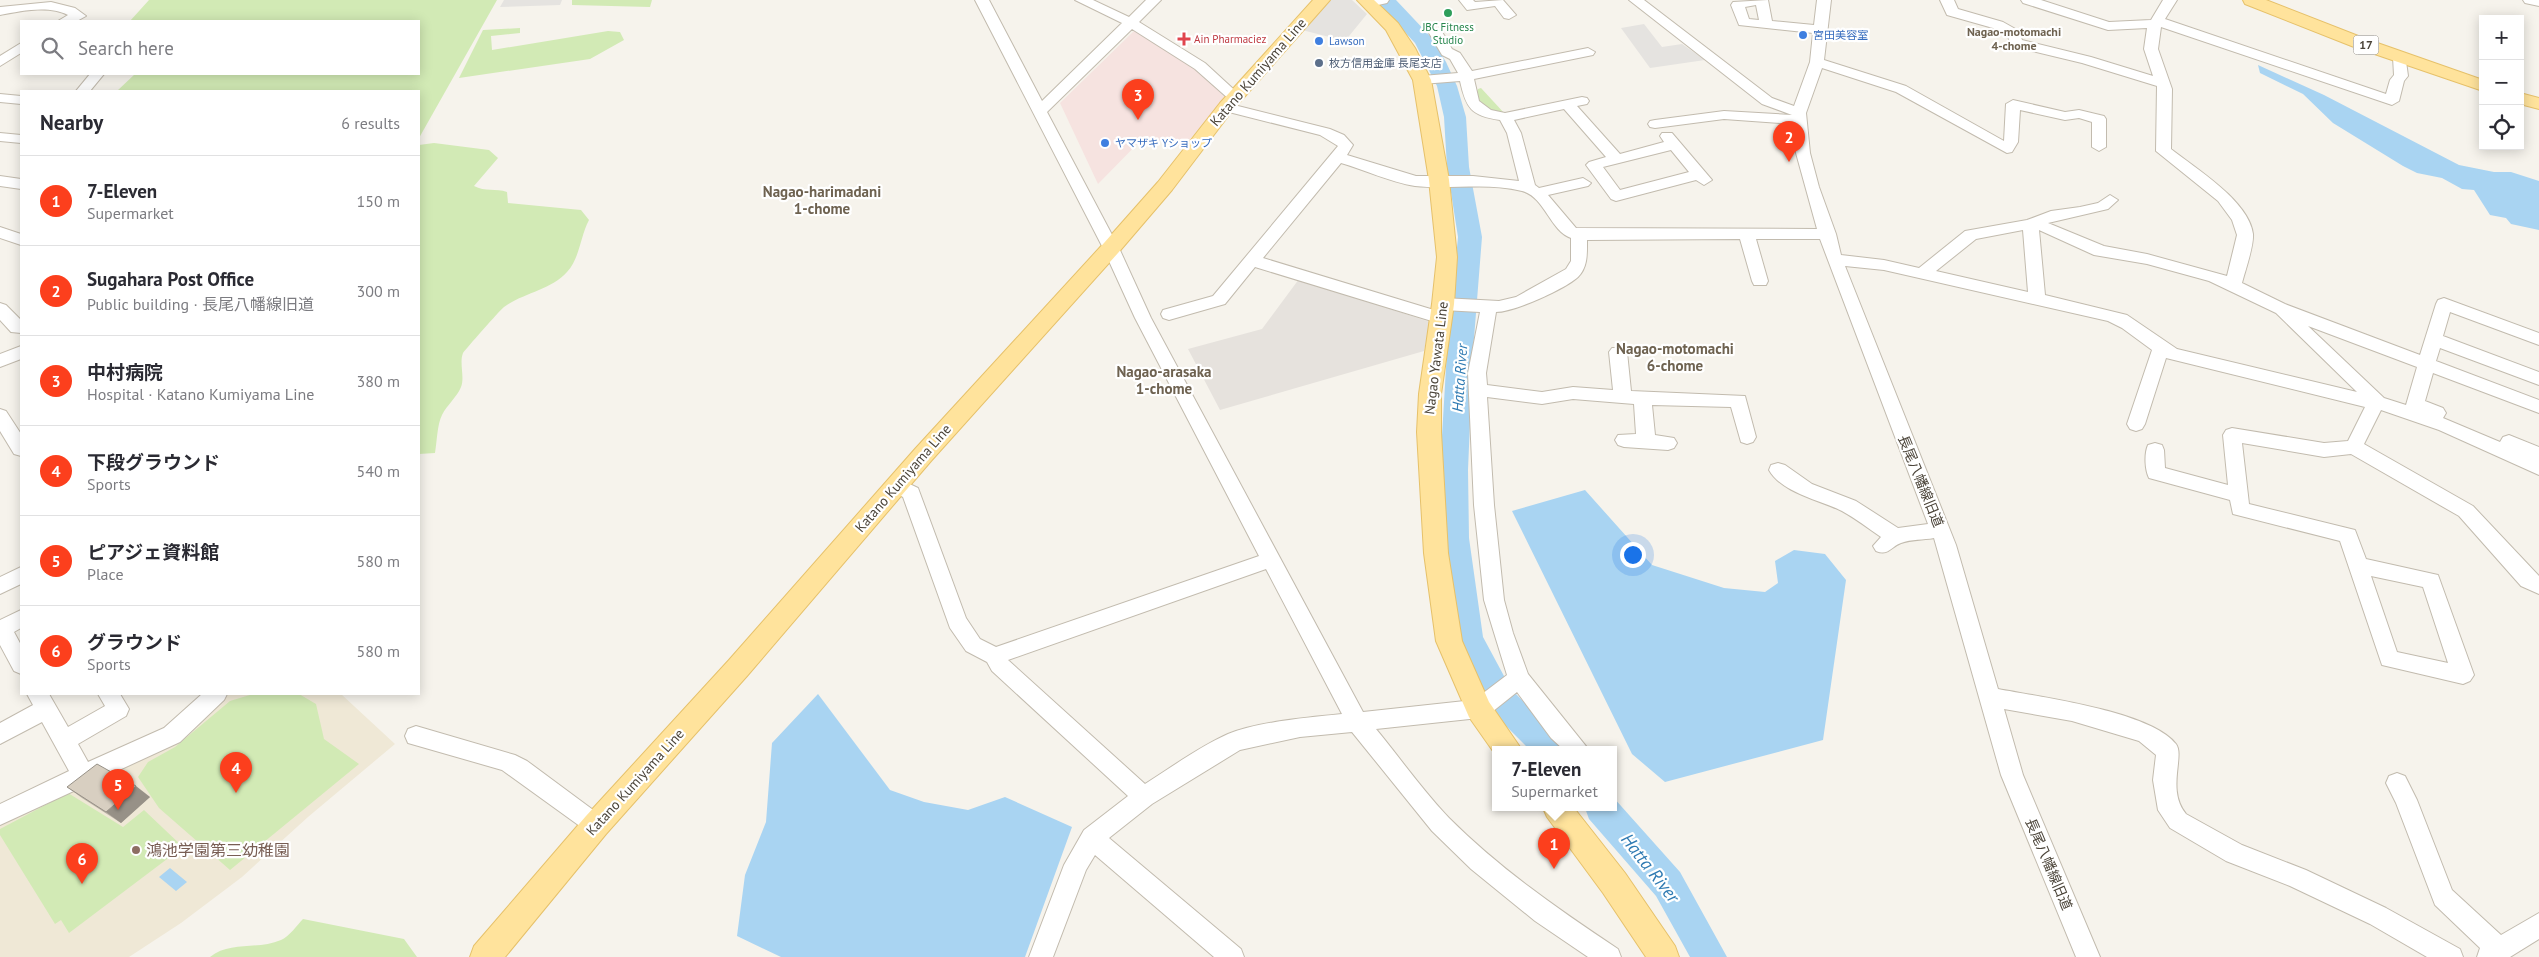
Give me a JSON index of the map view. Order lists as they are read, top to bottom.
{
  "streets": {
    "main road": ["17", "Katano Kumiyama Line", "Nagao Yawata Line"],
    "street": ["長尾八幡線旧道"]
  },
  "districts": [
    "Nagao-motomachi 4-chome",
    "Nagao-harimadani 1-chome",
    "Nagao-motomachi 6-chome",
    "Nagao-arasaka 1-chome"
  ],
  "water": ["Hatta River"],
  "places": {
    "other": [
      "JBC Fitness Studio",
      "宮田美容室",
      "Lawson",
      "枚方信用金庫 長尾支店",
      "ヤマザキ Yショップ",
      "鴻池学園第三幼稚園"
    ],
    "health": ["Ain Pharmaciez"]
  },
  "page": {
    "map_buttons": ["+", "−"],
    "search": "Search here",
    "pins": [
      "3",
      "2",
      "4",
      "5",
      "1",
      "6"
    ],
    "heading": ["Nearby", "6 results"],
    "list": [
      {
        "mark": "1",
        "name": "7-Eleven",
        "note": "Supermarket",
        "value": "150 m"
      },
      {
        "mark": "2",
        "name": "Sugahara Post Office",
        "note": "Public building · 長尾八幡線旧道",
        "value": "300 m"
      },
      {
        "mark": "3",
        "name": "中村病院",
        "note": "Hospital · Katano Kumiyama Line",
        "value": "380 m"
      },
      {
        "mark": "4",
        "name": "下段グラウンド",
        "note": "Sports",
        "value": "540 m"
      },
      {
        "mark": "5",
        "name": "ピアジェ資料館",
        "note": "Place",
        "value": "580 m"
      },
      {
        "mark": "6",
        "name": "グラウンド",
        "note": "Sports",
        "value": "580 m"
      }
    ],
    "popup": ["7-Eleven", "Supermarket"]
  }
}
